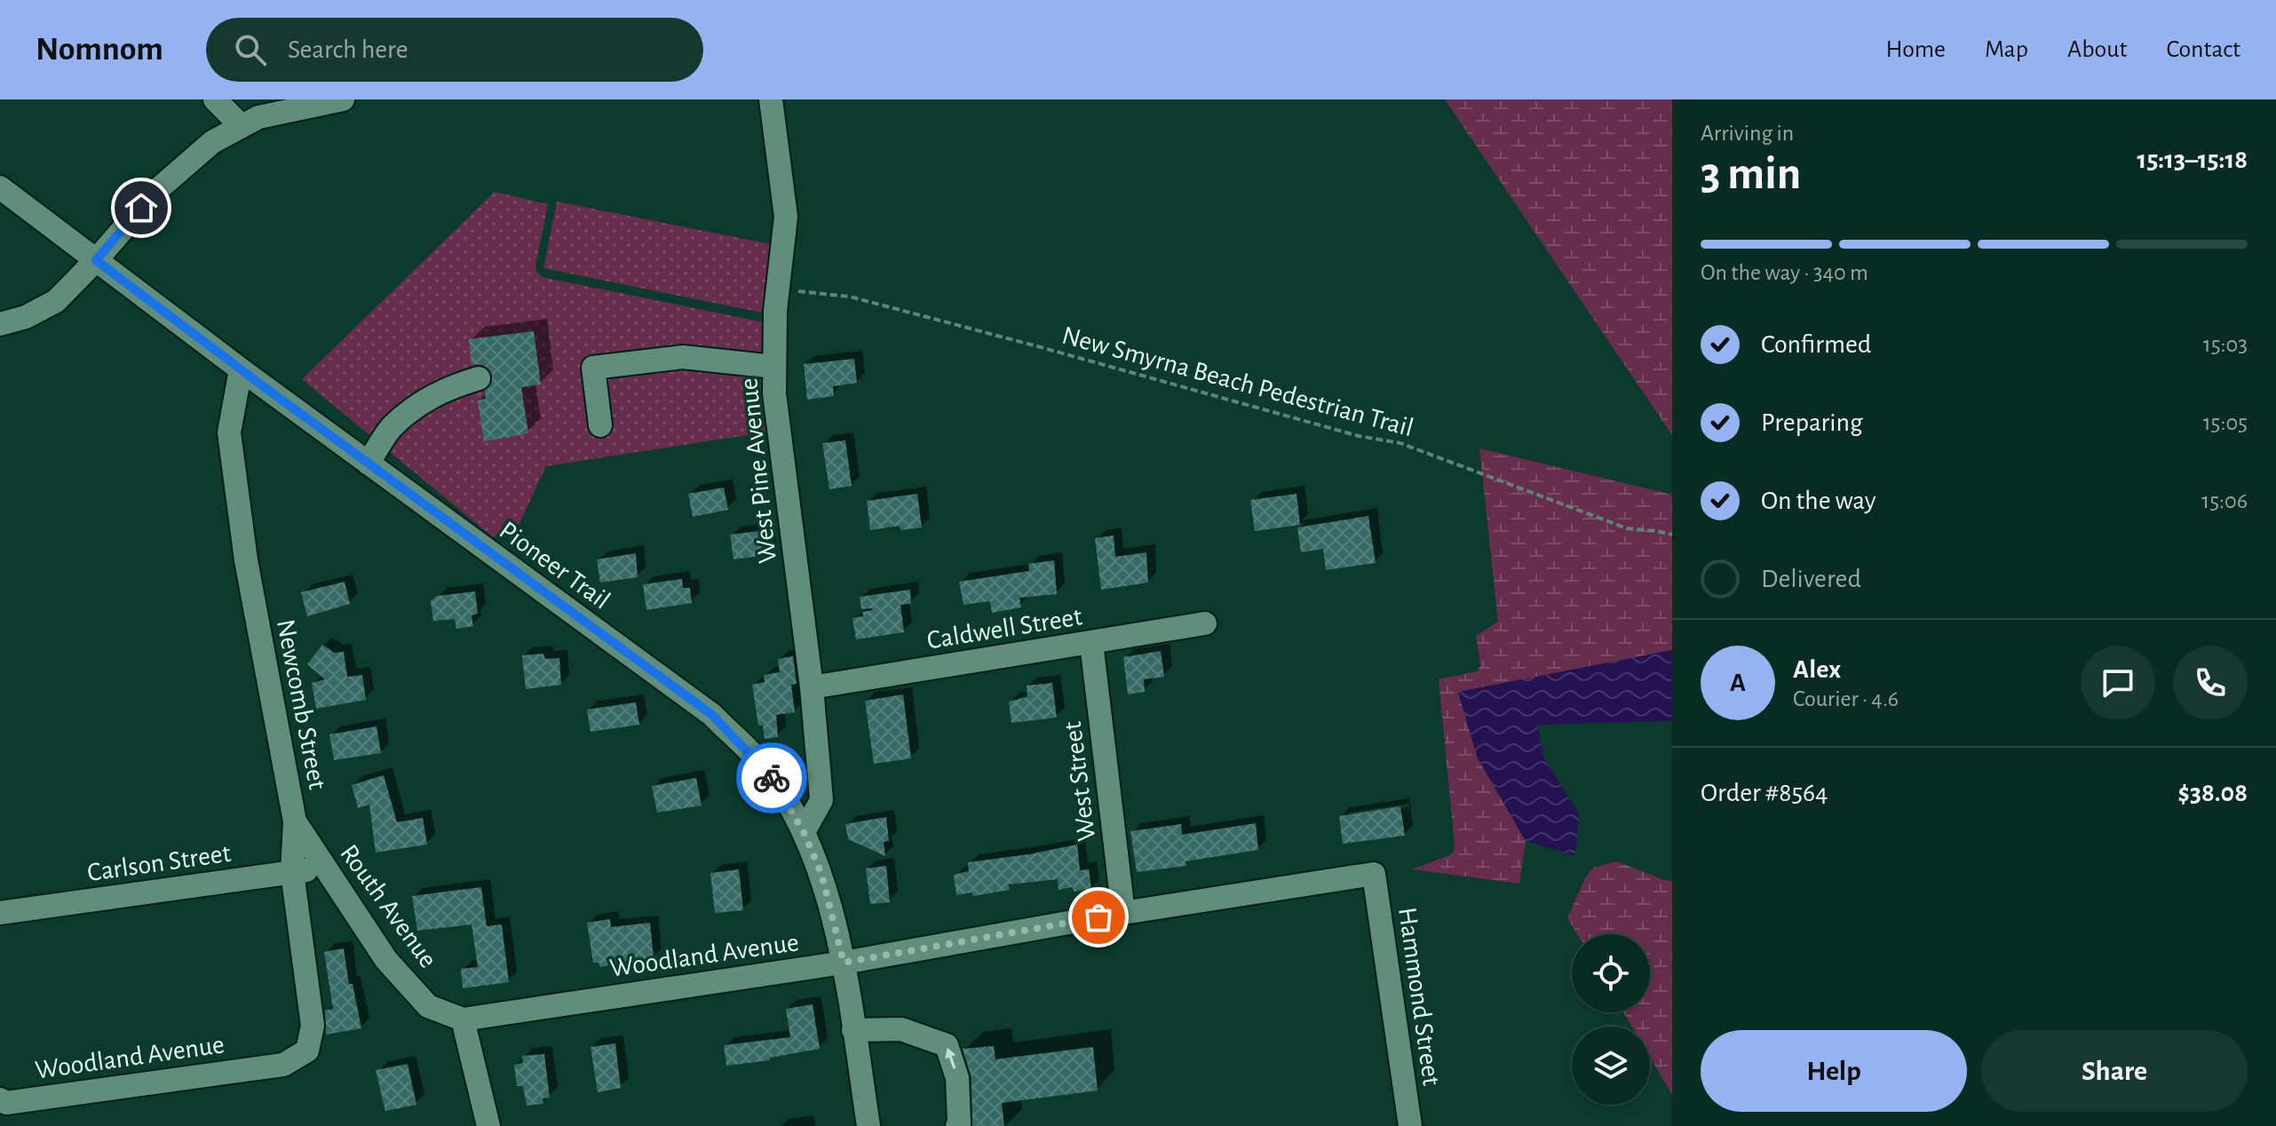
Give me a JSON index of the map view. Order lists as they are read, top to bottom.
{
  "streets": {
    "street": [
      "West Pine Avenue",
      "Pioneer Trail",
      "Caldwell Street",
      "Newcomb Street",
      "West Street",
      "Carlson Street",
      "Routh Avenue",
      "Woodland Avenue",
      "Hammond Street"
    ],
    "path": ["New Smyrna Beach Pedestrian Trail"]
  },
  "crossings": [
    ["West Pine Avenue", "Pioneer Trail"],
    ["West Pine Avenue", "Caldwell Street"],
    ["Pioneer Trail", "Newcomb Street"],
    ["Pioneer Trail", "Woodland Avenue"],
    ["Caldwell Street", "West Street"],
    ["Newcomb Street", "Carlson Street"],
    ["Newcomb Street", "Routh Avenue"],
    ["Newcomb Street", "Woodland Avenue"],
    ["West Street", "Woodland Avenue"],
    ["Carlson Street", "Routh Avenue"],
    ["Routh Avenue", "Woodland Avenue"],
    ["Woodland Avenue", "Hammond Street"]
  ],
  "page": {
    "header": "Nomnom",
    "search": "Search here",
    "nav": [
      "Home",
      "Map",
      "About",
      "Contact"
    ],
    "heading": ["3 min", "Arriving in", "15:13–15:18"],
    "panel": [
      "Alex",
      "Courier · 4.6",
      "Order #8564",
      "$38.08"
    ],
    "bar": "On the way · 340 m",
    "list": [
      ["Confirmed", "15:03"],
      ["Preparing", "15:05"],
      ["On the way", "15:06"],
      "Delivered"
    ],
    "round": "A",
    "buttons": ["Help", "Share"]
  }
}
